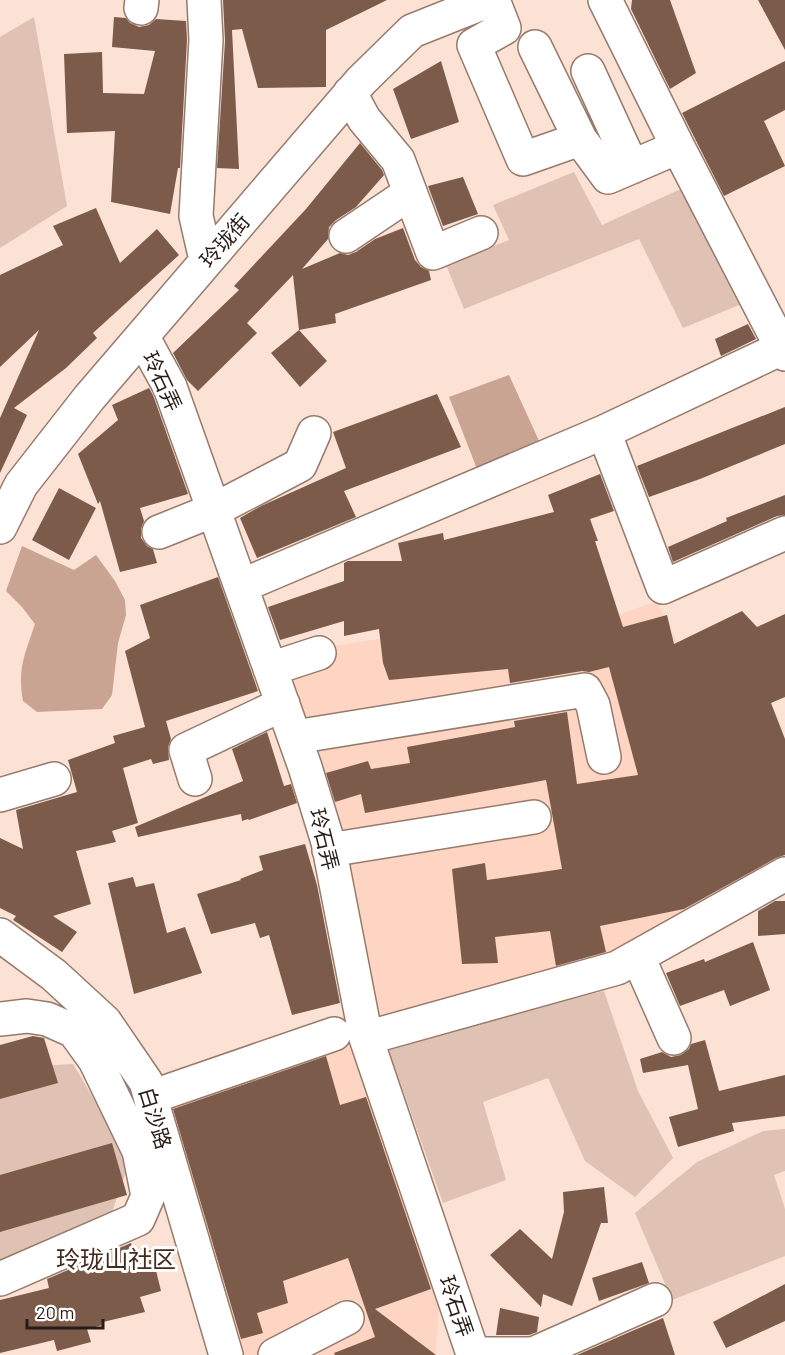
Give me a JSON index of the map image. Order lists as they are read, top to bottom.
{
  "streets": {
    "street": ["玲珑街", "玲石弄", "白沙路"]
  },
  "crossings": [
    ["玲珑街", "玲石弄"]
  ],
  "districts": ["玲珑山社区"],
  "scale_bar": "20 m"
}
